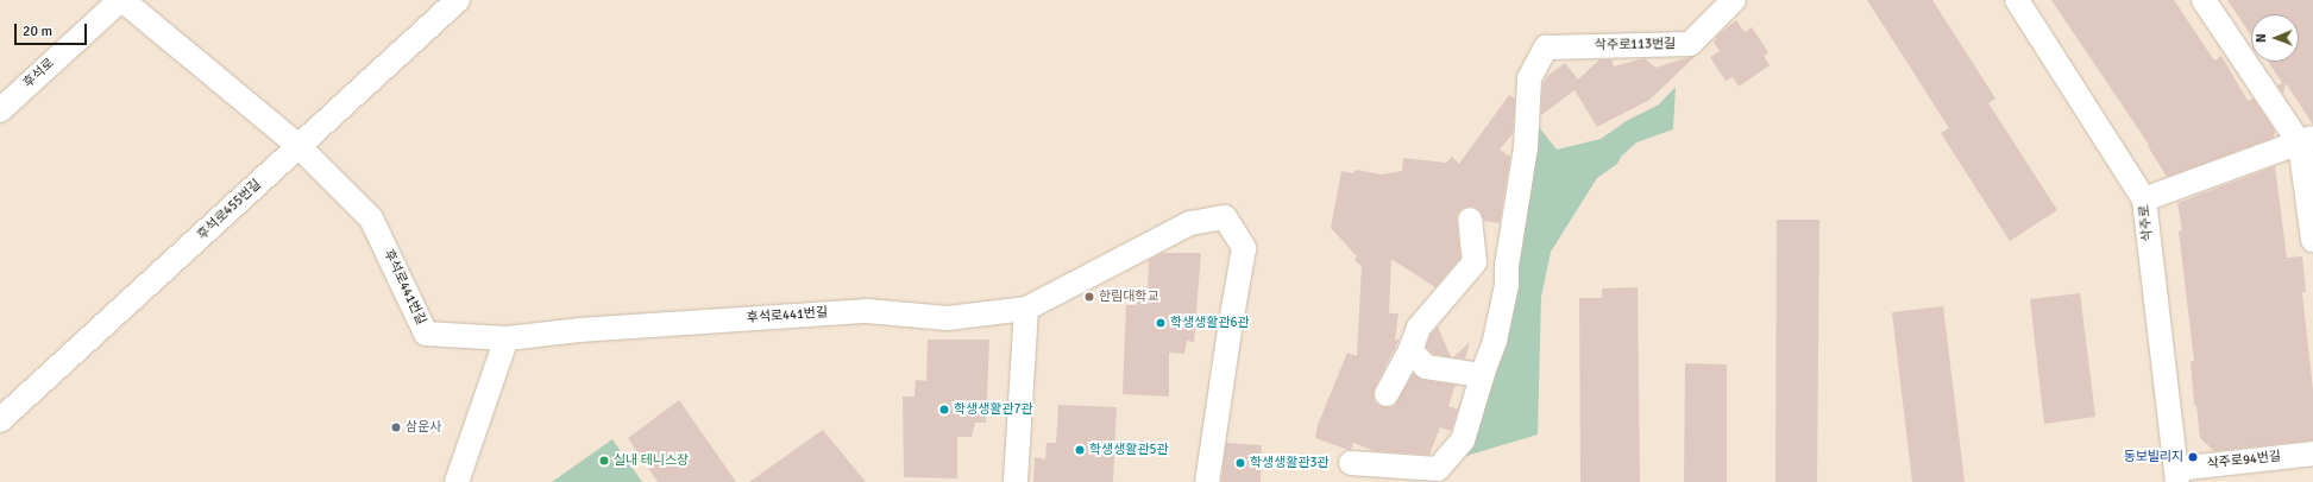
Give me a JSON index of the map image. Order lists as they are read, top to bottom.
{
  "streets": {
    "street": [
      "삭주로113번길",
      "후석로",
      "후석로455번길",
      "삭주로",
      "후석로441번길",
      "삭주로94번길"
    ]
  },
  "crossings": [
    ["후석로", "후석로441번길"],
    ["후석로455번길", "후석로441번길"],
    ["삭주로", "삭주로94번길"]
  ],
  "places": [
    "한림대학교",
    "학생생활관6관",
    "학생생활관7관",
    "삼운사",
    "학생생활관5관",
    "동보빌리지",
    "실내 테니스장",
    "학생생활관3관"
  ],
  "scale_bar": "20 m",
  "north": "left"
}
